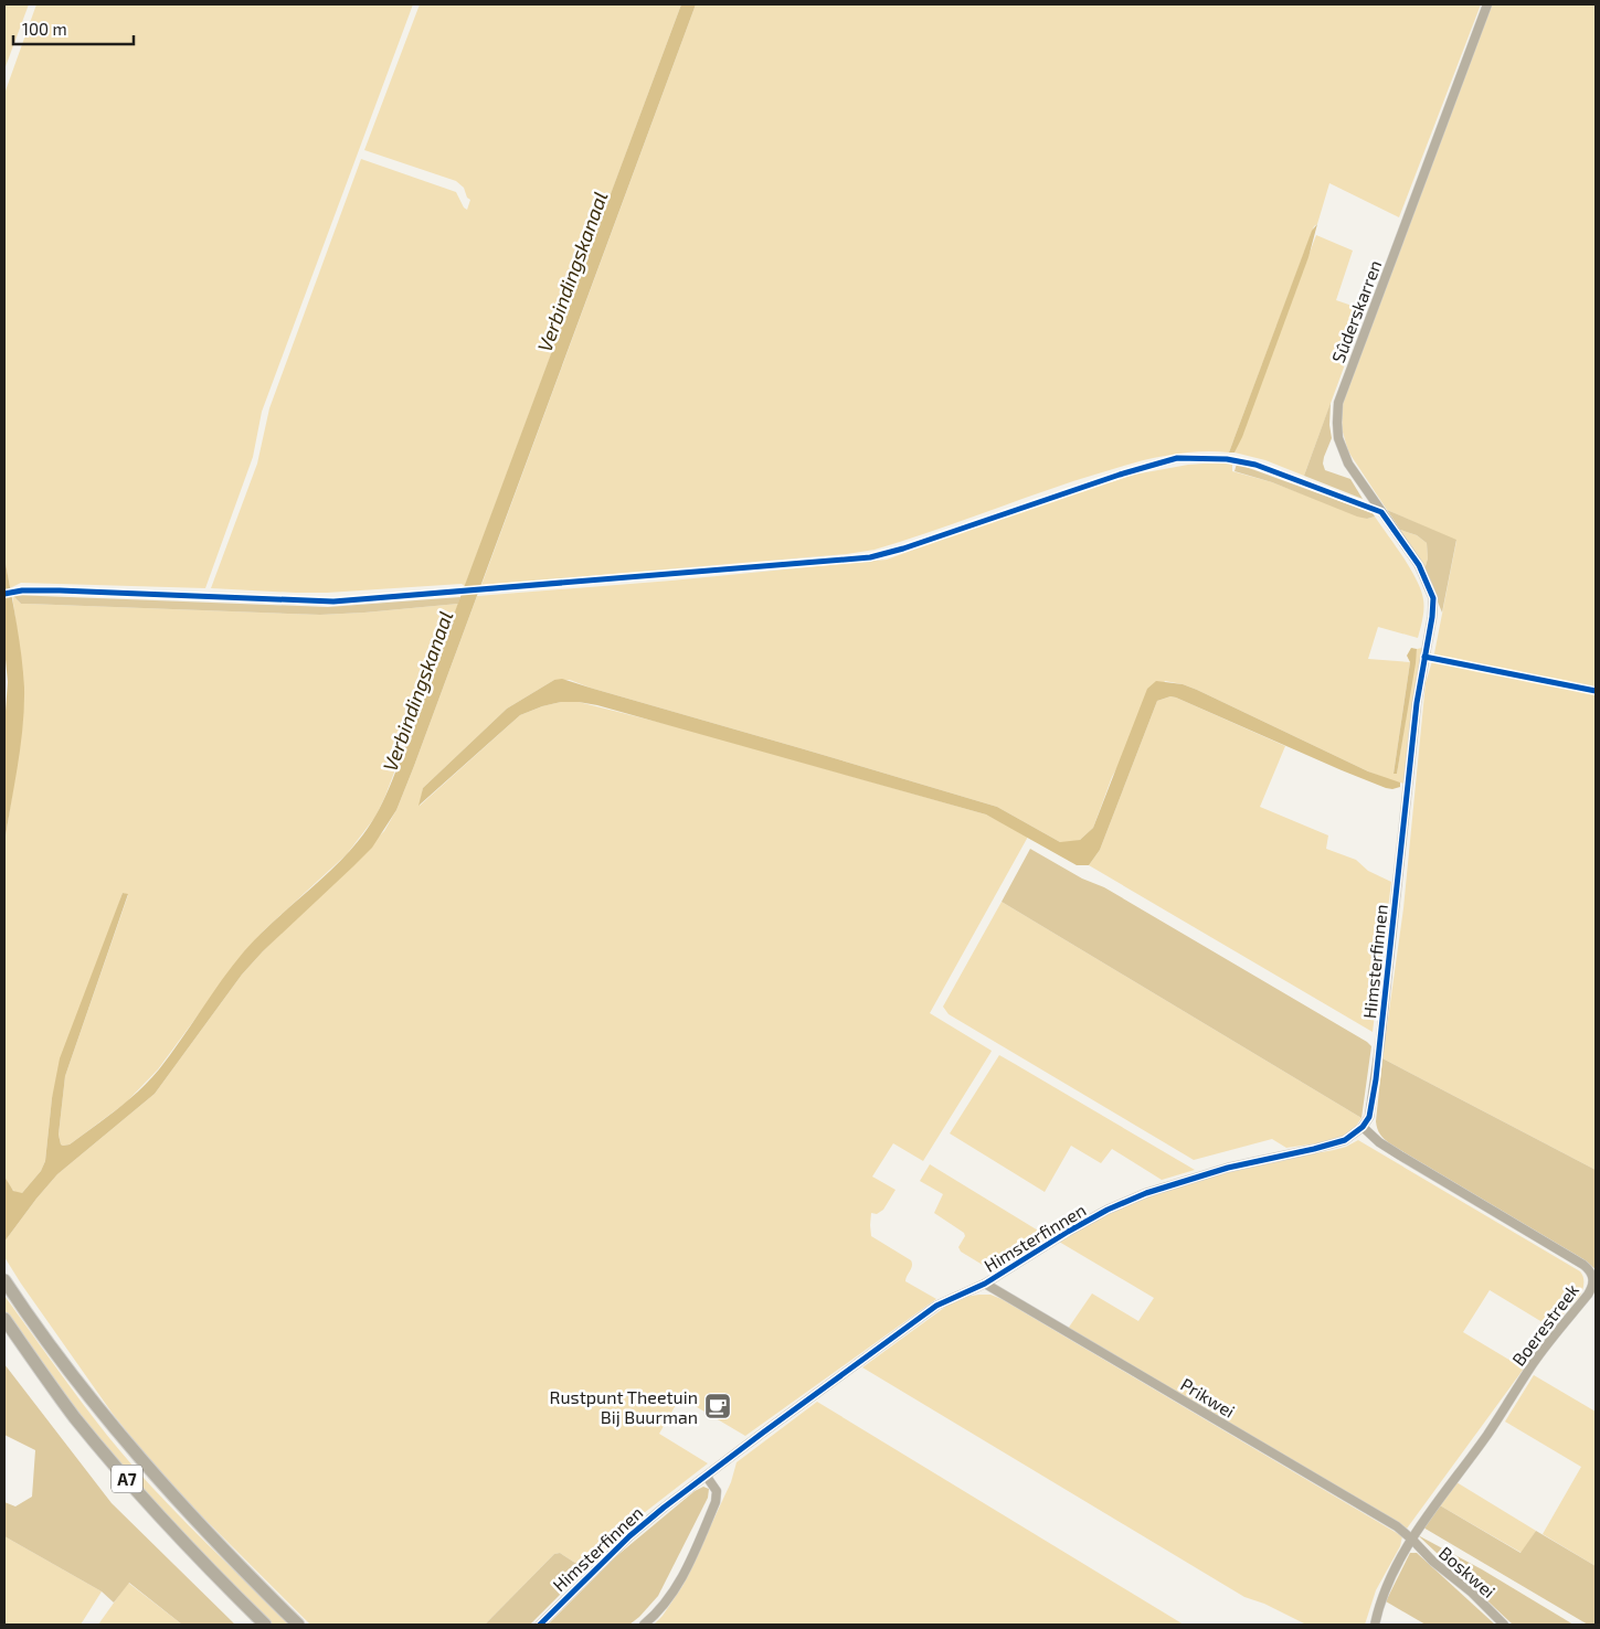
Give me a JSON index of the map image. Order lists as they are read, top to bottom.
{
  "streets": {
    "highway": ["A7"],
    "street": [
      "Sûderskarren",
      "Himsterfinnen",
      "Boerestreek",
      "Prikwei",
      "Boskwei"
    ]
  },
  "crossings": [
    ["Sûderskarren", "Himsterfinnen"],
    ["Himsterfinnen", "Boerestreek"],
    ["Himsterfinnen", "Prikwei"],
    ["Boerestreek", "Prikwei"],
    ["Boerestreek", "Boskwei"],
    ["Prikwei", "Boskwei"]
  ],
  "water": ["Verbindingskanaal"],
  "places": {
    "cafe": ["Rustpunt Theetuin Bij Buurman"]
  },
  "scale_bar": "100 m"
}
